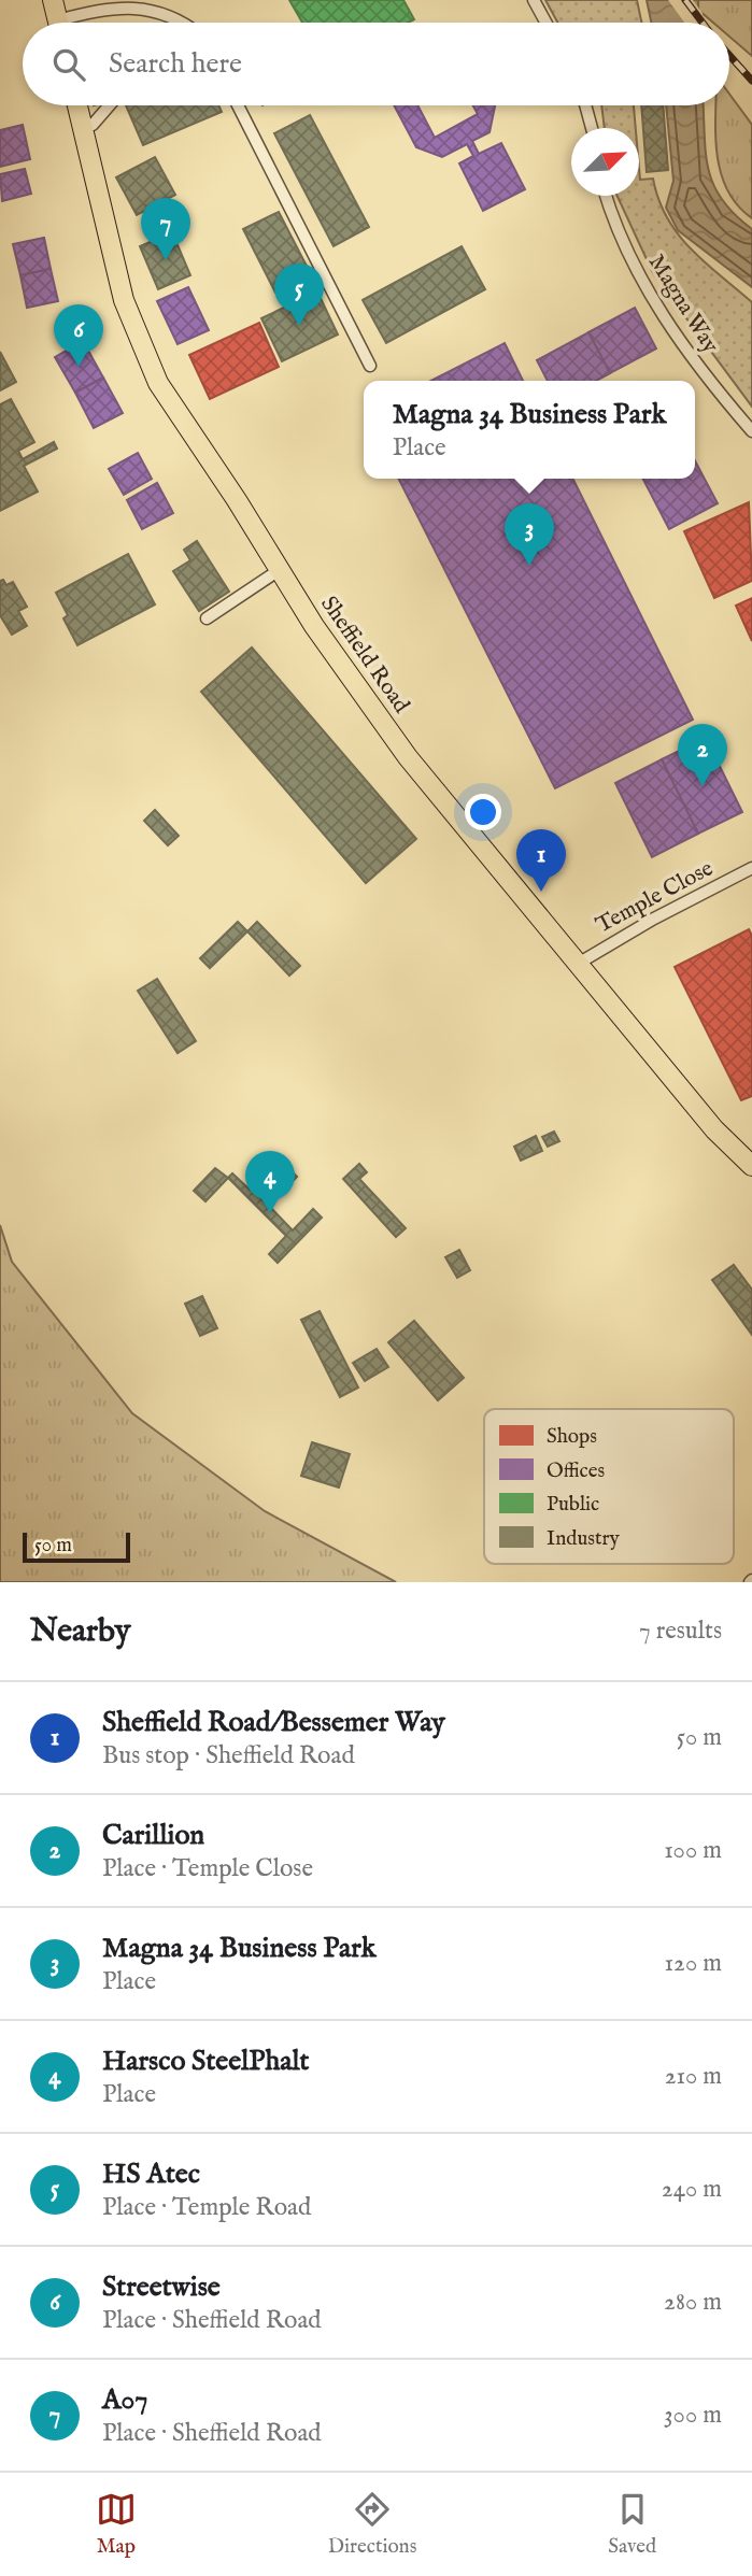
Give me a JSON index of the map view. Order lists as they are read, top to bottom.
{
  "streets": {
    "main road": ["Sheffield Road"],
    "street": ["Magna Way", "Temple Close"]
  },
  "crossings": [
    ["Sheffield Road", "Temple Close"]
  ],
  "legend": [
    "Shops",
    "Offices",
    "Public",
    "Industry"
  ],
  "scale_bar": "50 m",
  "north": "top right",
  "page": {
    "search": "Search here",
    "pins": [
      "7",
      "5",
      "6",
      "3",
      "2",
      "1",
      "4"
    ],
    "popup": ["Magna 34 Business Park", "Place"],
    "scale": "50 m",
    "heading": ["Nearby", "7 results"],
    "list": [
      {
        "mark": "1",
        "name": "Sheffield Road/Bessemer Way",
        "note": "Bus stop · Sheffield Road",
        "value": "50 m"
      },
      {
        "mark": "2",
        "name": "Carillion",
        "note": "Place · Temple Close",
        "value": "100 m"
      },
      {
        "mark": "3",
        "name": "Magna 34 Business Park",
        "note": "Place",
        "value": "120 m"
      },
      {
        "mark": "4",
        "name": "Harsco SteelPhalt",
        "note": "Place",
        "value": "210 m"
      },
      {
        "mark": "5",
        "name": "HS Atec",
        "note": "Place · Temple Road",
        "value": "240 m"
      },
      {
        "mark": "6",
        "name": "Streetwise",
        "note": "Place · Sheffield Road",
        "value": "280 m"
      },
      {
        "mark": "7",
        "name": "A07",
        "note": "Place · Sheffield Road",
        "value": "300 m"
      }
    ],
    "nav": ["Map", "Directions", "Saved"]
  }
}
